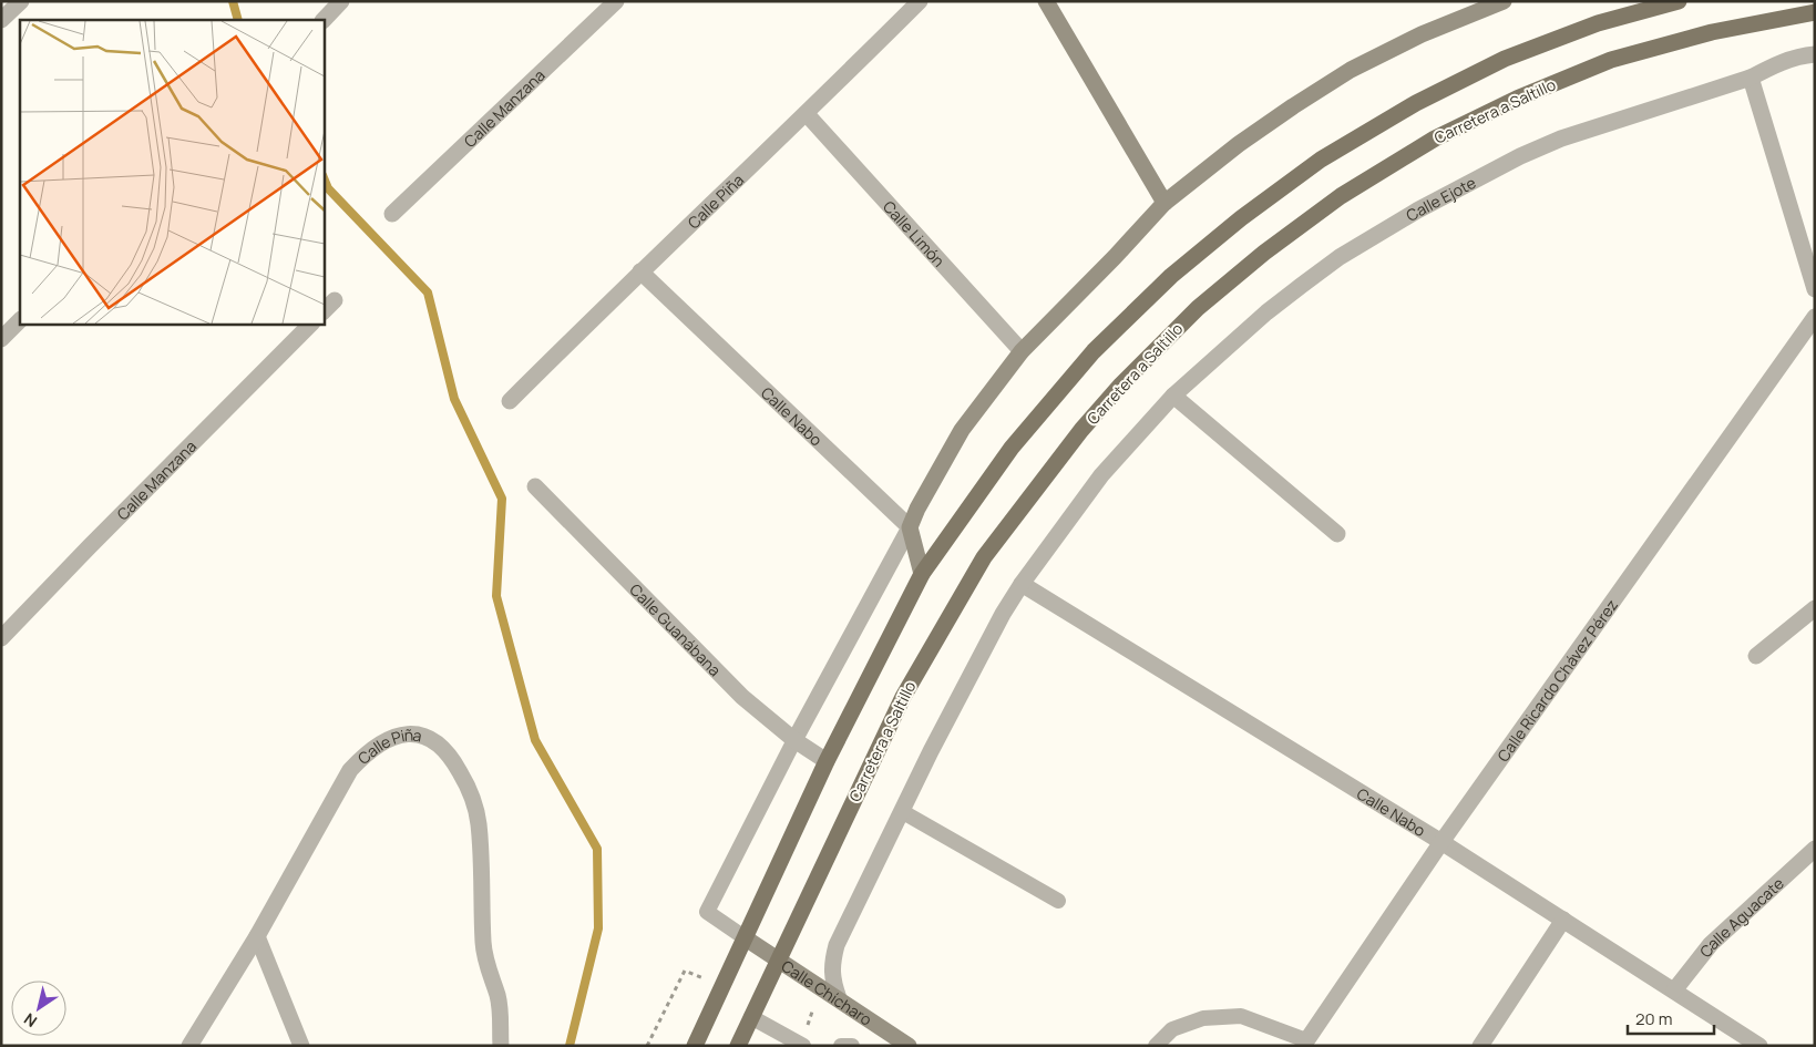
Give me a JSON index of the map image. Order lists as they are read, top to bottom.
{
  "streets": {
    "main road": ["Carretera a Saltillo"],
    "street": [
      "Calle Manzana",
      "Calle Ejote",
      "Calle Piña",
      "Calle Limón",
      "Calle Nabo",
      "Calle Guanábana",
      "Calle Ricardo Chávez Pérez",
      "Calle Aguacate",
      "Calle Chícharo"
    ]
  },
  "crossings": [
    ["Carretera a Saltillo", "Calle Chícharo"],
    ["Calle Ejote", "Calle Nabo"],
    ["Calle Ejote", "Calle Chícharo"],
    ["Calle Piña", "Calle Limón"],
    ["Calle Piña", "Calle Nabo"],
    ["Calle Nabo", "Calle Ricardo Chávez Pérez"],
    ["Calle Nabo", "Calle Aguacate"]
  ],
  "scale_bar": "20 m",
  "north": "bottom left"
}
